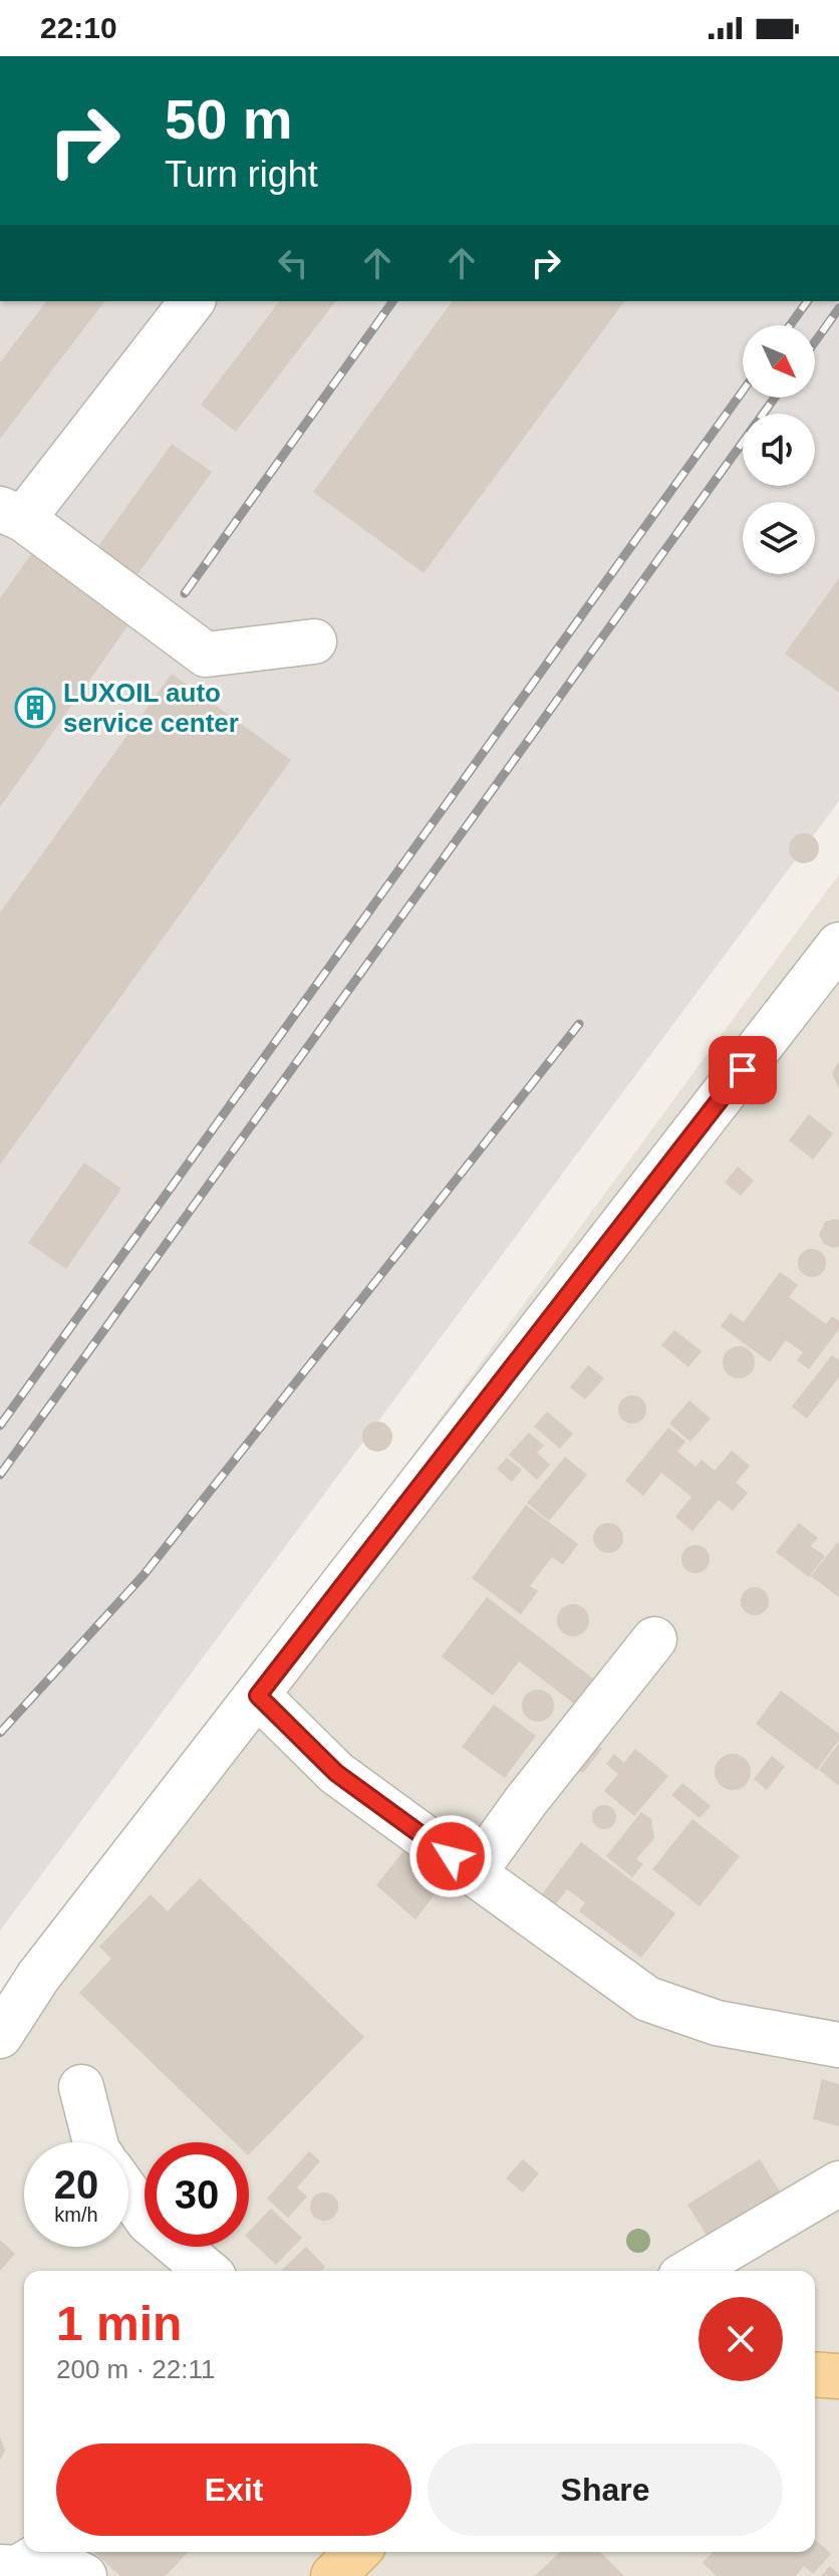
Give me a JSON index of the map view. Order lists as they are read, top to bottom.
{
  "places": {
    "building": ["LUXOIL auto service center"]
  },
  "north": "bottom right",
  "page": {
    "status": "22:10",
    "turn": ["50 m", "Turn right"],
    "speed": "20 km/h",
    "limit": "30",
    "heading": ["1 min", "200 m · 22:11"],
    "buttons": ["Exit", "Share"]
  }
}
